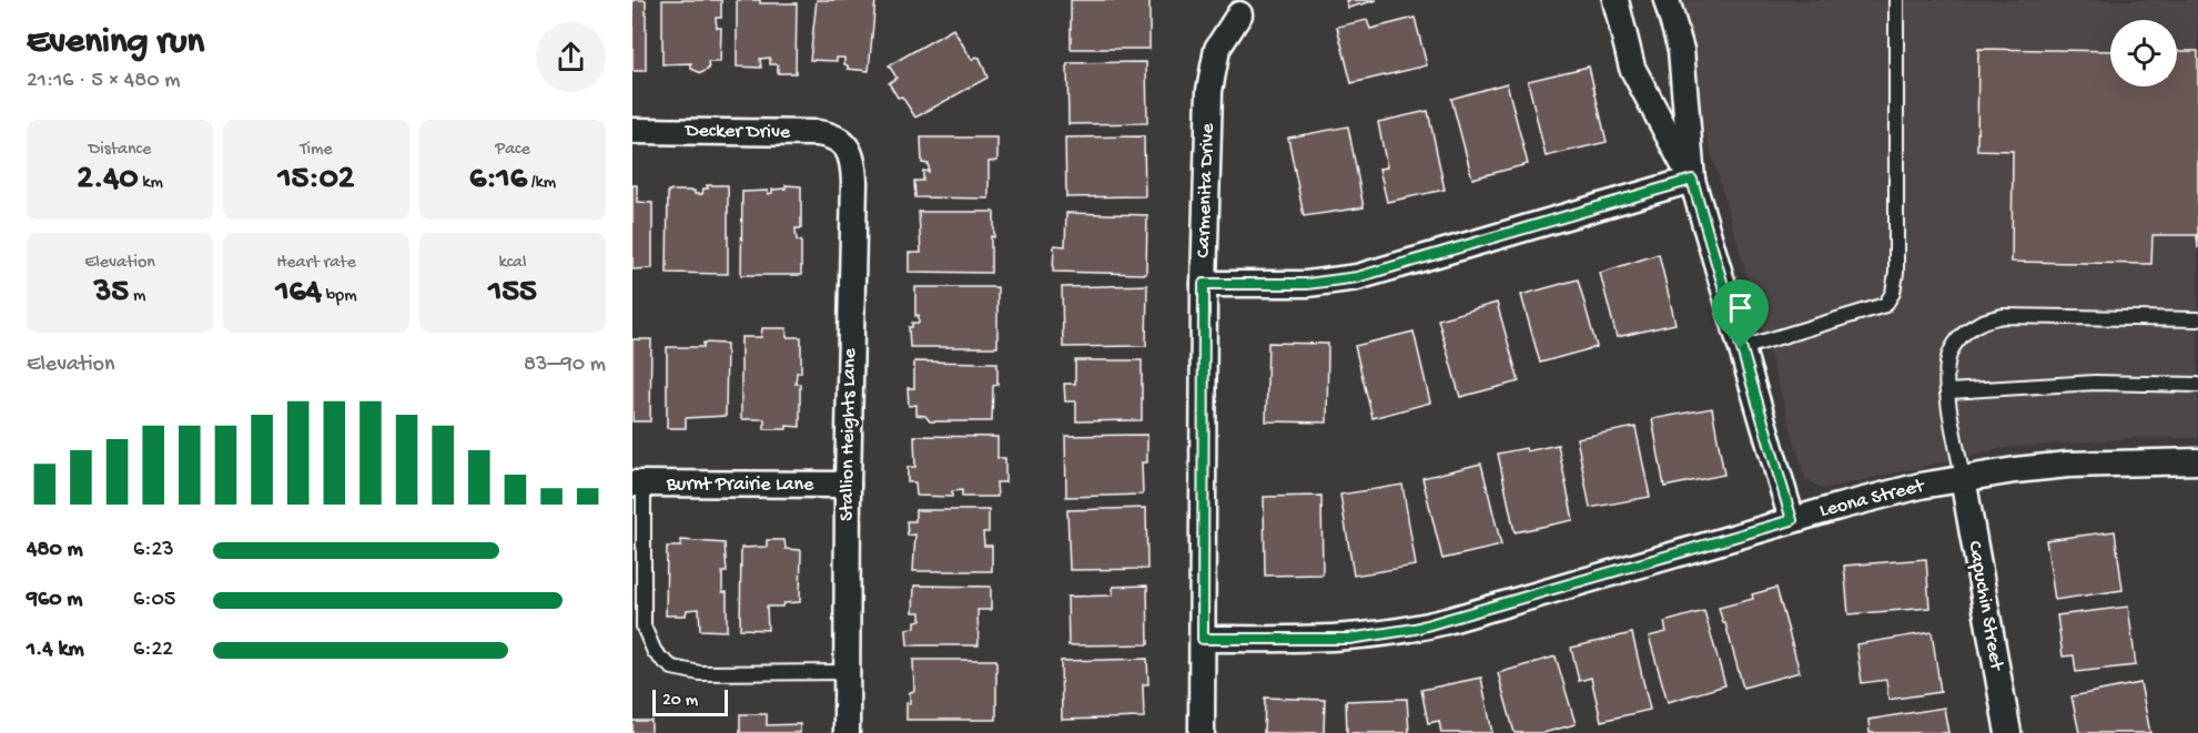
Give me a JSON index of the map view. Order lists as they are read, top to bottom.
{
  "streets": {
    "street": [
      "Decker Drive",
      "Carmenita Drive",
      "Stallion Heights Lane",
      "Burnt Prairie Lane",
      "Leona Street",
      "Capuchin Street"
    ]
  },
  "crossings": [
    ["Decker Drive", "Stallion Heights Lane"],
    ["Carmenita Drive", "Leona Street"],
    ["Stallion Heights Lane", "Burnt Prairie Lane"],
    ["Leona Street", "Capuchin Street"]
  ],
  "scale_bar": "20 m",
  "page": {
    "heading": ["Evening run", "21:16 · 5 × 480 m"],
    "stats": [
      ["Distance", "2.40 km"],
      ["Time", "15:02"],
      ["Pace", "6:16 /km"],
      ["Elevation", "35 m"],
      ["Heart rate", "164 bpm"],
      ["kcal", "155"]
    ],
    "chart": ["Elevation", "83–90 m"],
    "list": [
      {
        "name": "480 m",
        "note": "6:23"
      },
      {
        "name": "960 m",
        "note": "6:05"
      },
      {
        "name": "1.4 km",
        "note": "6:22"
      }
    ],
    "scale": "20 m"
  }
}
